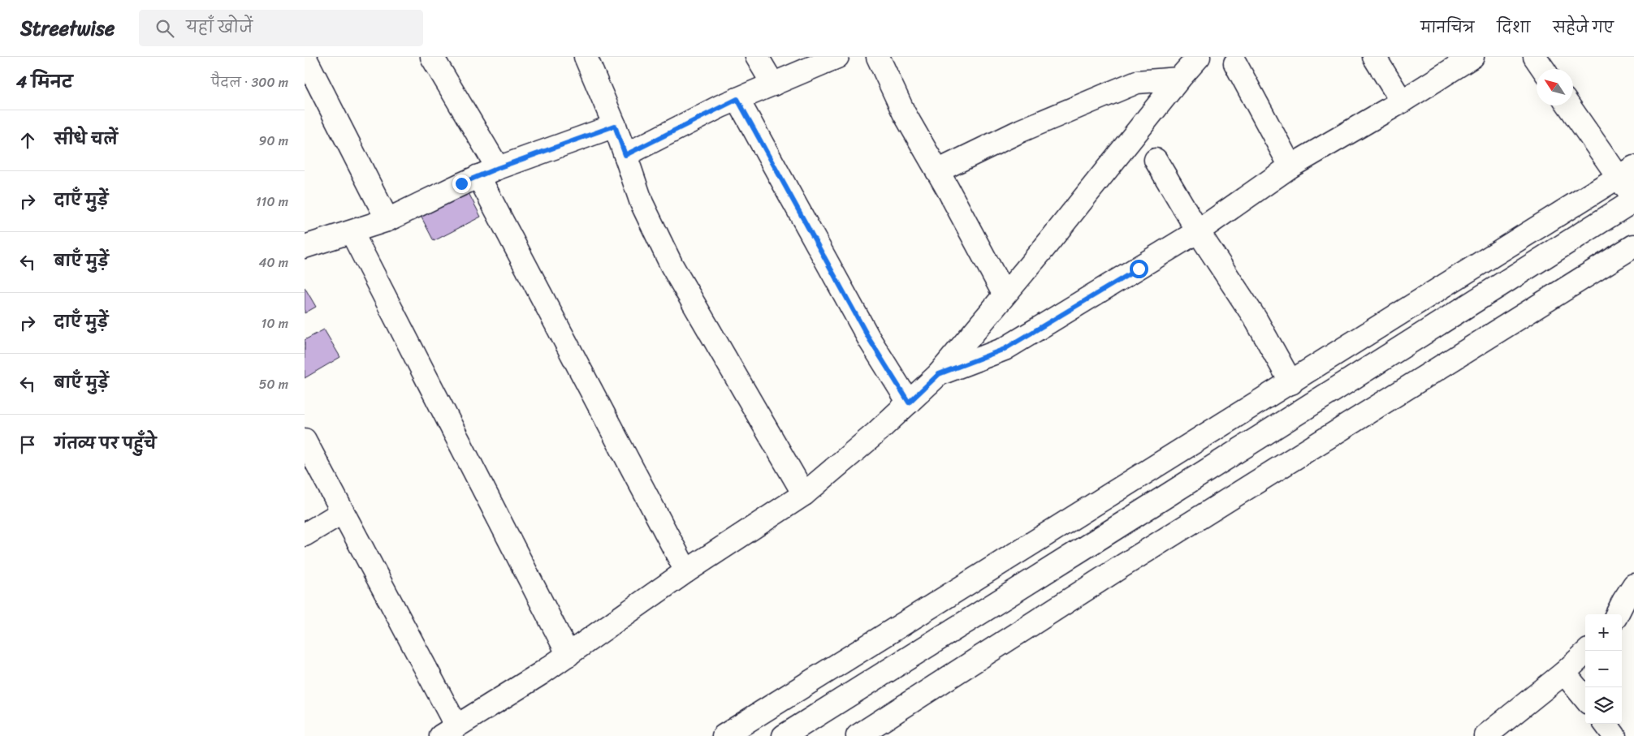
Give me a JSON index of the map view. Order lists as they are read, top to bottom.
{
  "north": "top left",
  "page": {
    "header": "Streetwise",
    "search": "यहाँ खोजें",
    "nav": ["मानचित्र", "दिशा", "सहेजे गए"],
    "heading": ["4 मिनट", "पैदल · 300 m"],
    "list": [
      ["सीधे चलें", "90 m"],
      ["दाएँ मुड़ें", "110 m"],
      ["बाएँ मुड़ें", "40 m"],
      ["दाएँ मुड़ें", "10 m"],
      ["बाएँ मुड़ें", "50 m"],
      "गंतव्य पर पहुँचे"
    ],
    "map_buttons": ["+", "−"]
  }
}
